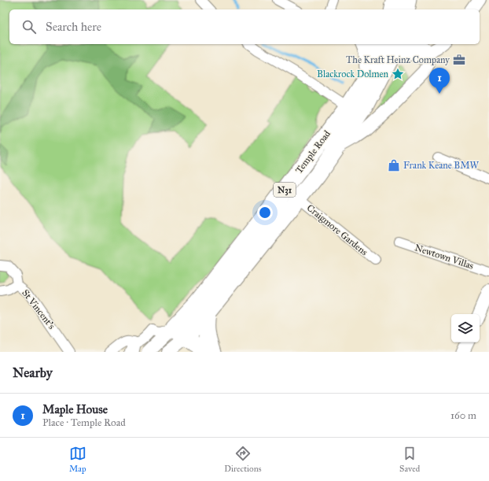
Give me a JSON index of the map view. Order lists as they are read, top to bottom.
{
  "streets": {
    "highway": ["Temple Road", "N31"],
    "street": ["Craigmore Gardens", "Newtown Villas", "St Vincent's"]
  },
  "crossings": [
    ["Temple Road", "Craigmore Gardens"]
  ],
  "places": {
    "office": ["The Kraft Heinz Company"],
    "place": ["Blackrock Dolmen"],
    "shop": ["Frank Keane BMW"]
  },
  "page": {
    "search": "Search here",
    "pins": "1",
    "heading": "Nearby",
    "list": [
      {
        "mark": "1",
        "name": "Maple House",
        "note": "Place · Temple Road",
        "value": "160 m"
      }
    ],
    "nav": ["Map", "Directions", "Saved"]
  }
}
